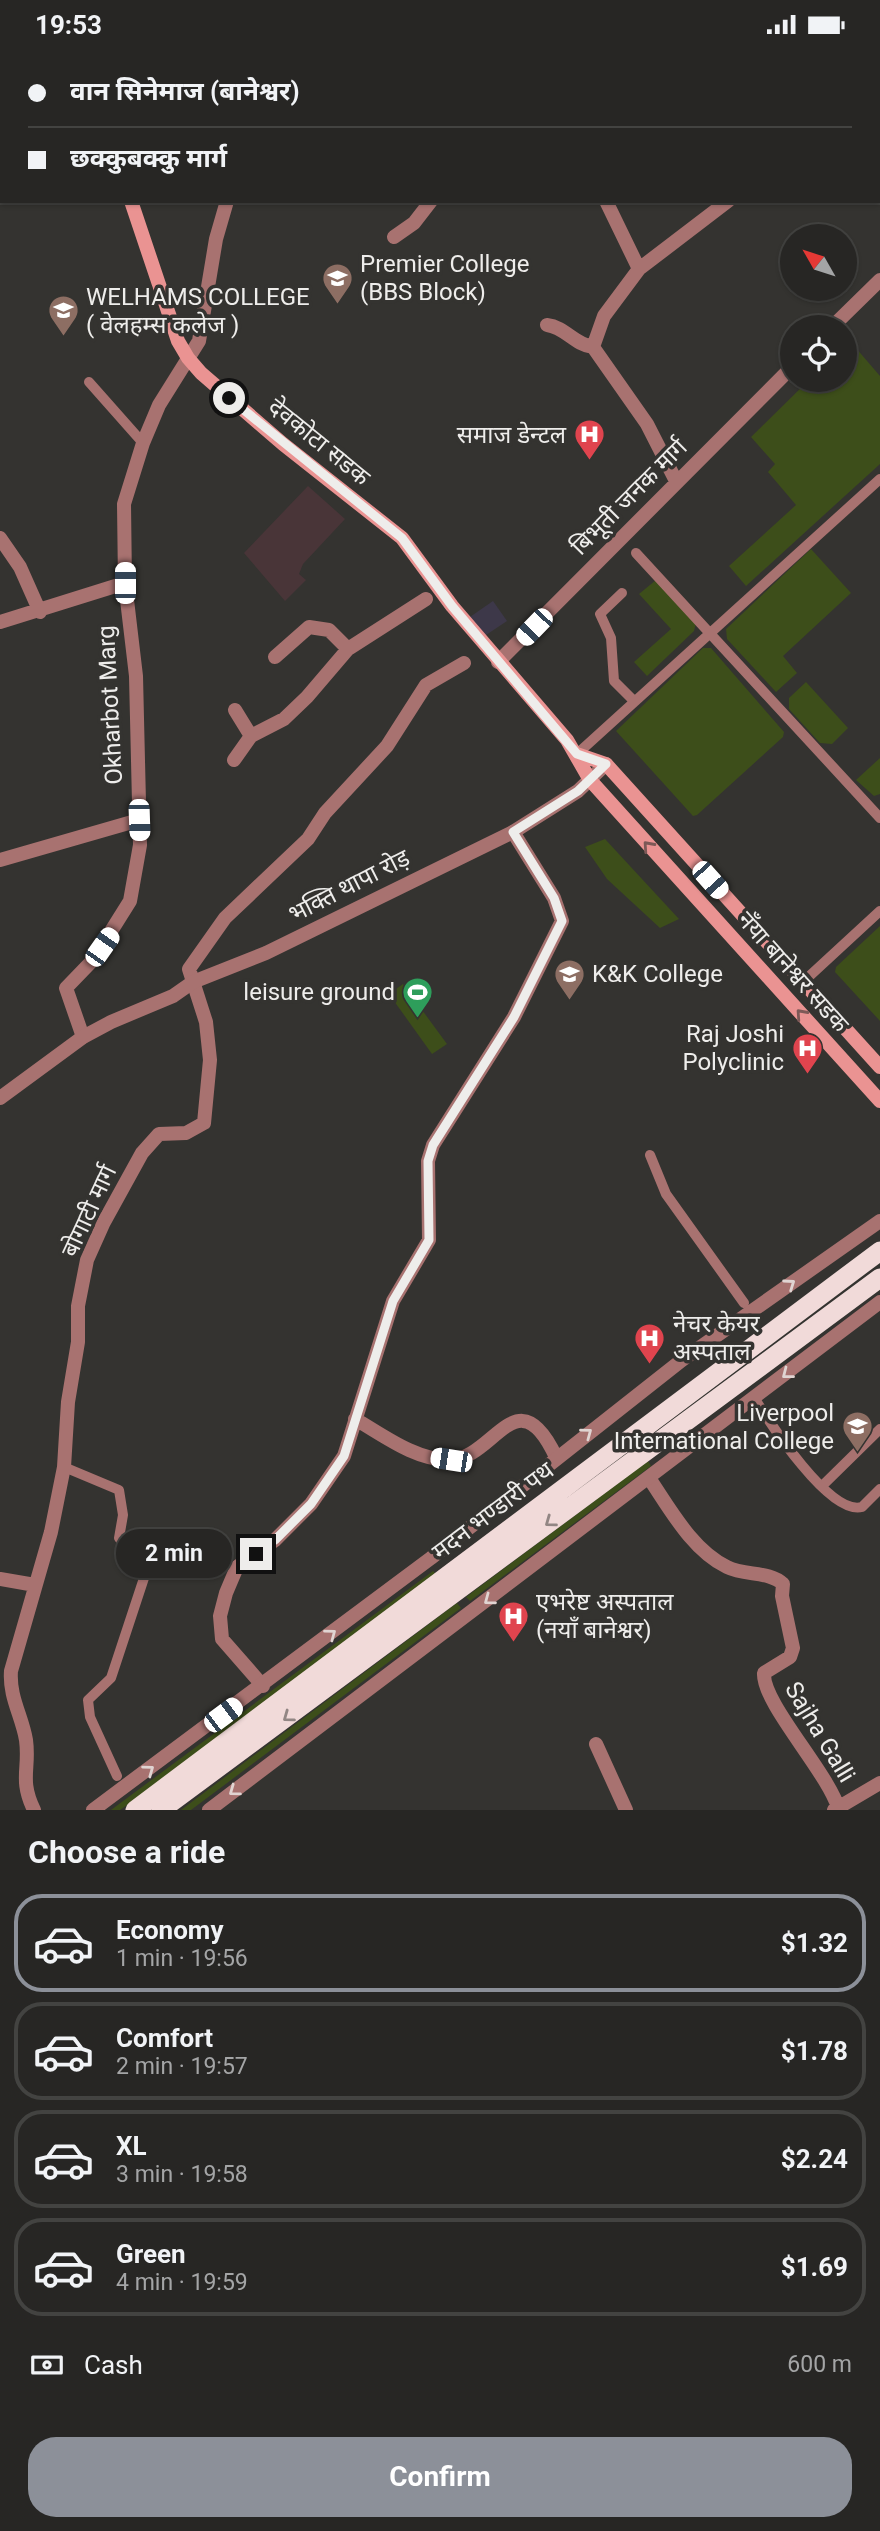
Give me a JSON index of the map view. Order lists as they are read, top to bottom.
{
  "streets": {
    "highway": ["मदन भण्डारी पथ"],
    "main road": ["देवकोटा सडक", "नँया बानेश्वर सडक"],
    "street": [
      "बिभूती जनक मार्ग",
      "Okharbot Marg",
      "भक्ति थापा रोड़",
      "बोगाटी मार्ग",
      "Sajha Galli"
    ]
  },
  "crossings": [
    ["देवकोटा सडक", "बिभूती जनक मार्ग"],
    ["देवकोटा सडक", "Okharbot Marg"],
    ["देवकोटा सडक", "नँया बानेश्वर सडक"],
    ["Okharbot Marg", "भक्ति थापा रोड़"],
    ["भक्ति थापा रोड़", "नँया बानेश्वर सडक"],
    ["भक्ति थापा रोड़", "बोगाटी मार्ग"]
  ],
  "places": {
    "school or university": [
      "Premier College (BBS Block)",
      "WELHAMS COLLEGE ( वेलहम्स कलेज )",
      "K&K College",
      "Liverpool International College"
    ],
    "hospital": [
      "समाज डेन्टल",
      "Raj Joshi Polyclinic",
      "नेचर केयर अस्पताल",
      "एभरेष्ट अस्पताल (नयाँ बानेश्वर)"
    ],
    "sports": ["leisure ground"]
  },
  "north": "top left",
  "page": {
    "status": "19:53",
    "banner": ["वान सिनेमाज (बानेश्वर)", "छक्कुबक्कु मार्ग"],
    "bubble": "2 min",
    "heading": "Choose a ride",
    "list": [
      {
        "name": "Economy",
        "note": "1 min · 19:56",
        "value": "$1.32"
      },
      {
        "name": "Comfort",
        "note": "2 min · 19:57",
        "value": "$1.78"
      },
      {
        "name": "XL",
        "note": "3 min · 19:58",
        "value": "$2.24"
      },
      {
        "name": "Green",
        "note": "4 min · 19:59",
        "value": "$1.69"
      }
    ],
    "pay": ["Cash", "600 m"],
    "buttons": "Confirm"
  }
}
